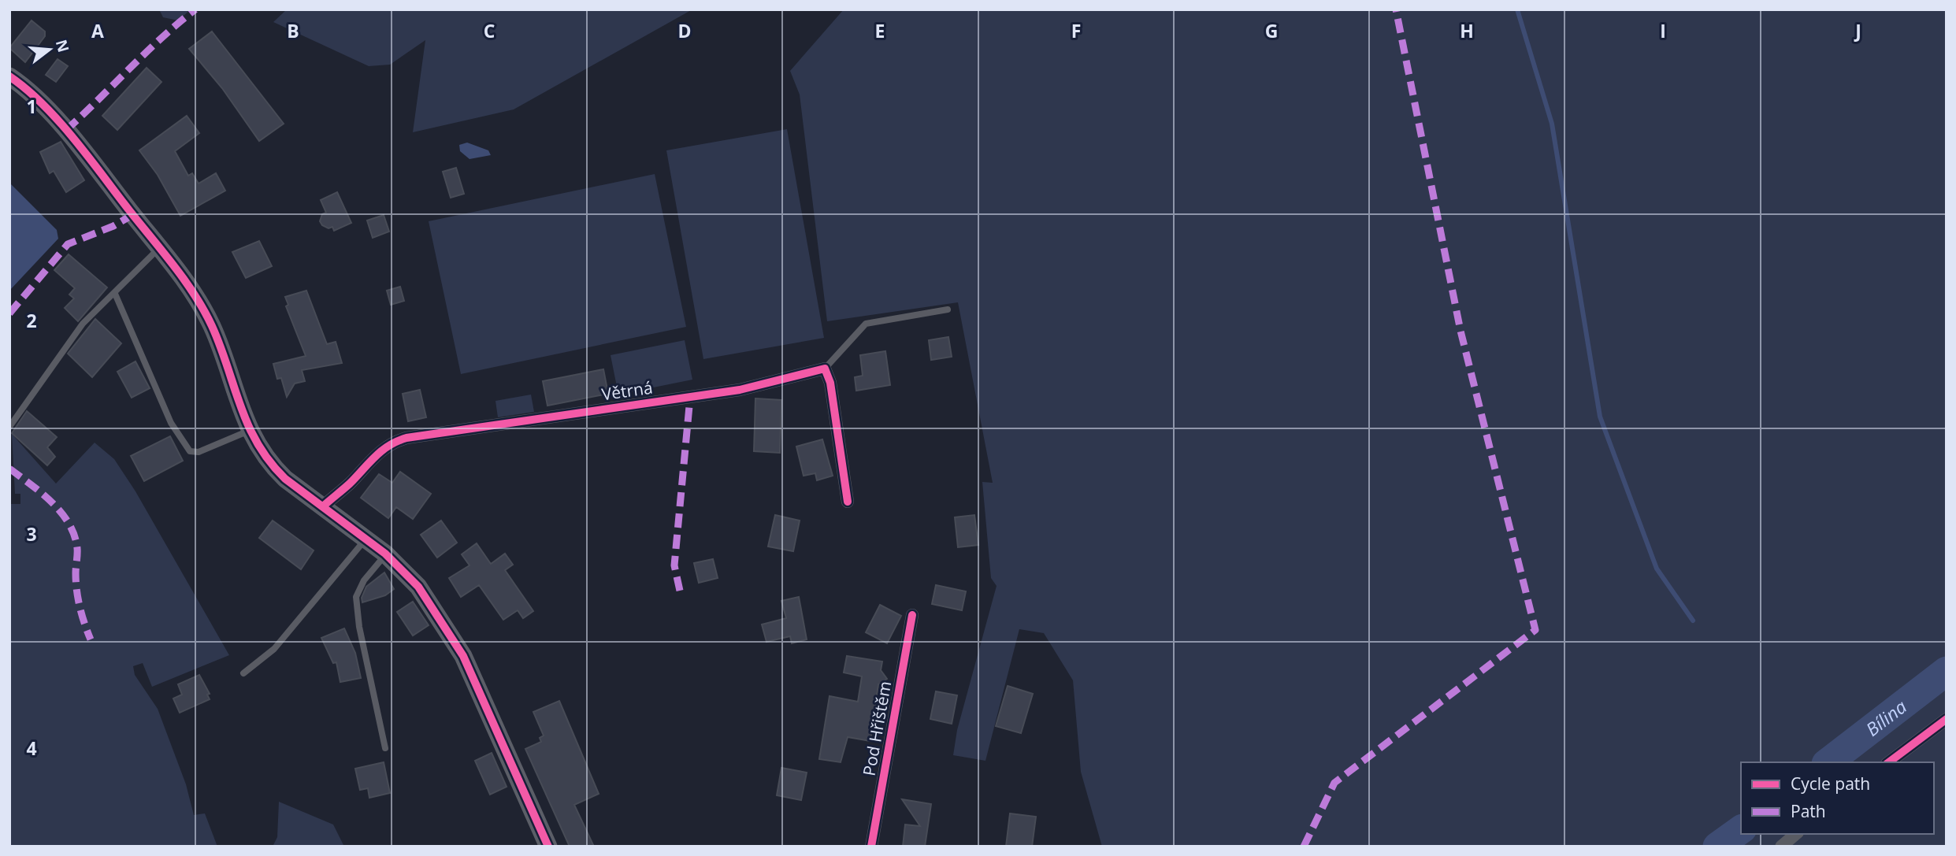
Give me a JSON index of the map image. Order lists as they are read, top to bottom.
{
  "streets": {
    "street": ["Větrná", "Pod Hřištěm"]
  },
  "water": ["Bílina"],
  "legend": ["Cycle path", "Path"],
  "north": "right",
  "grid": {
    "columns": [
      "A",
      "B",
      "C",
      "D",
      "E",
      "F",
      "G",
      "H",
      "I",
      "J"
    ],
    "rows": [
      "1",
      "2",
      "3",
      "4"
    ]
  }
}
